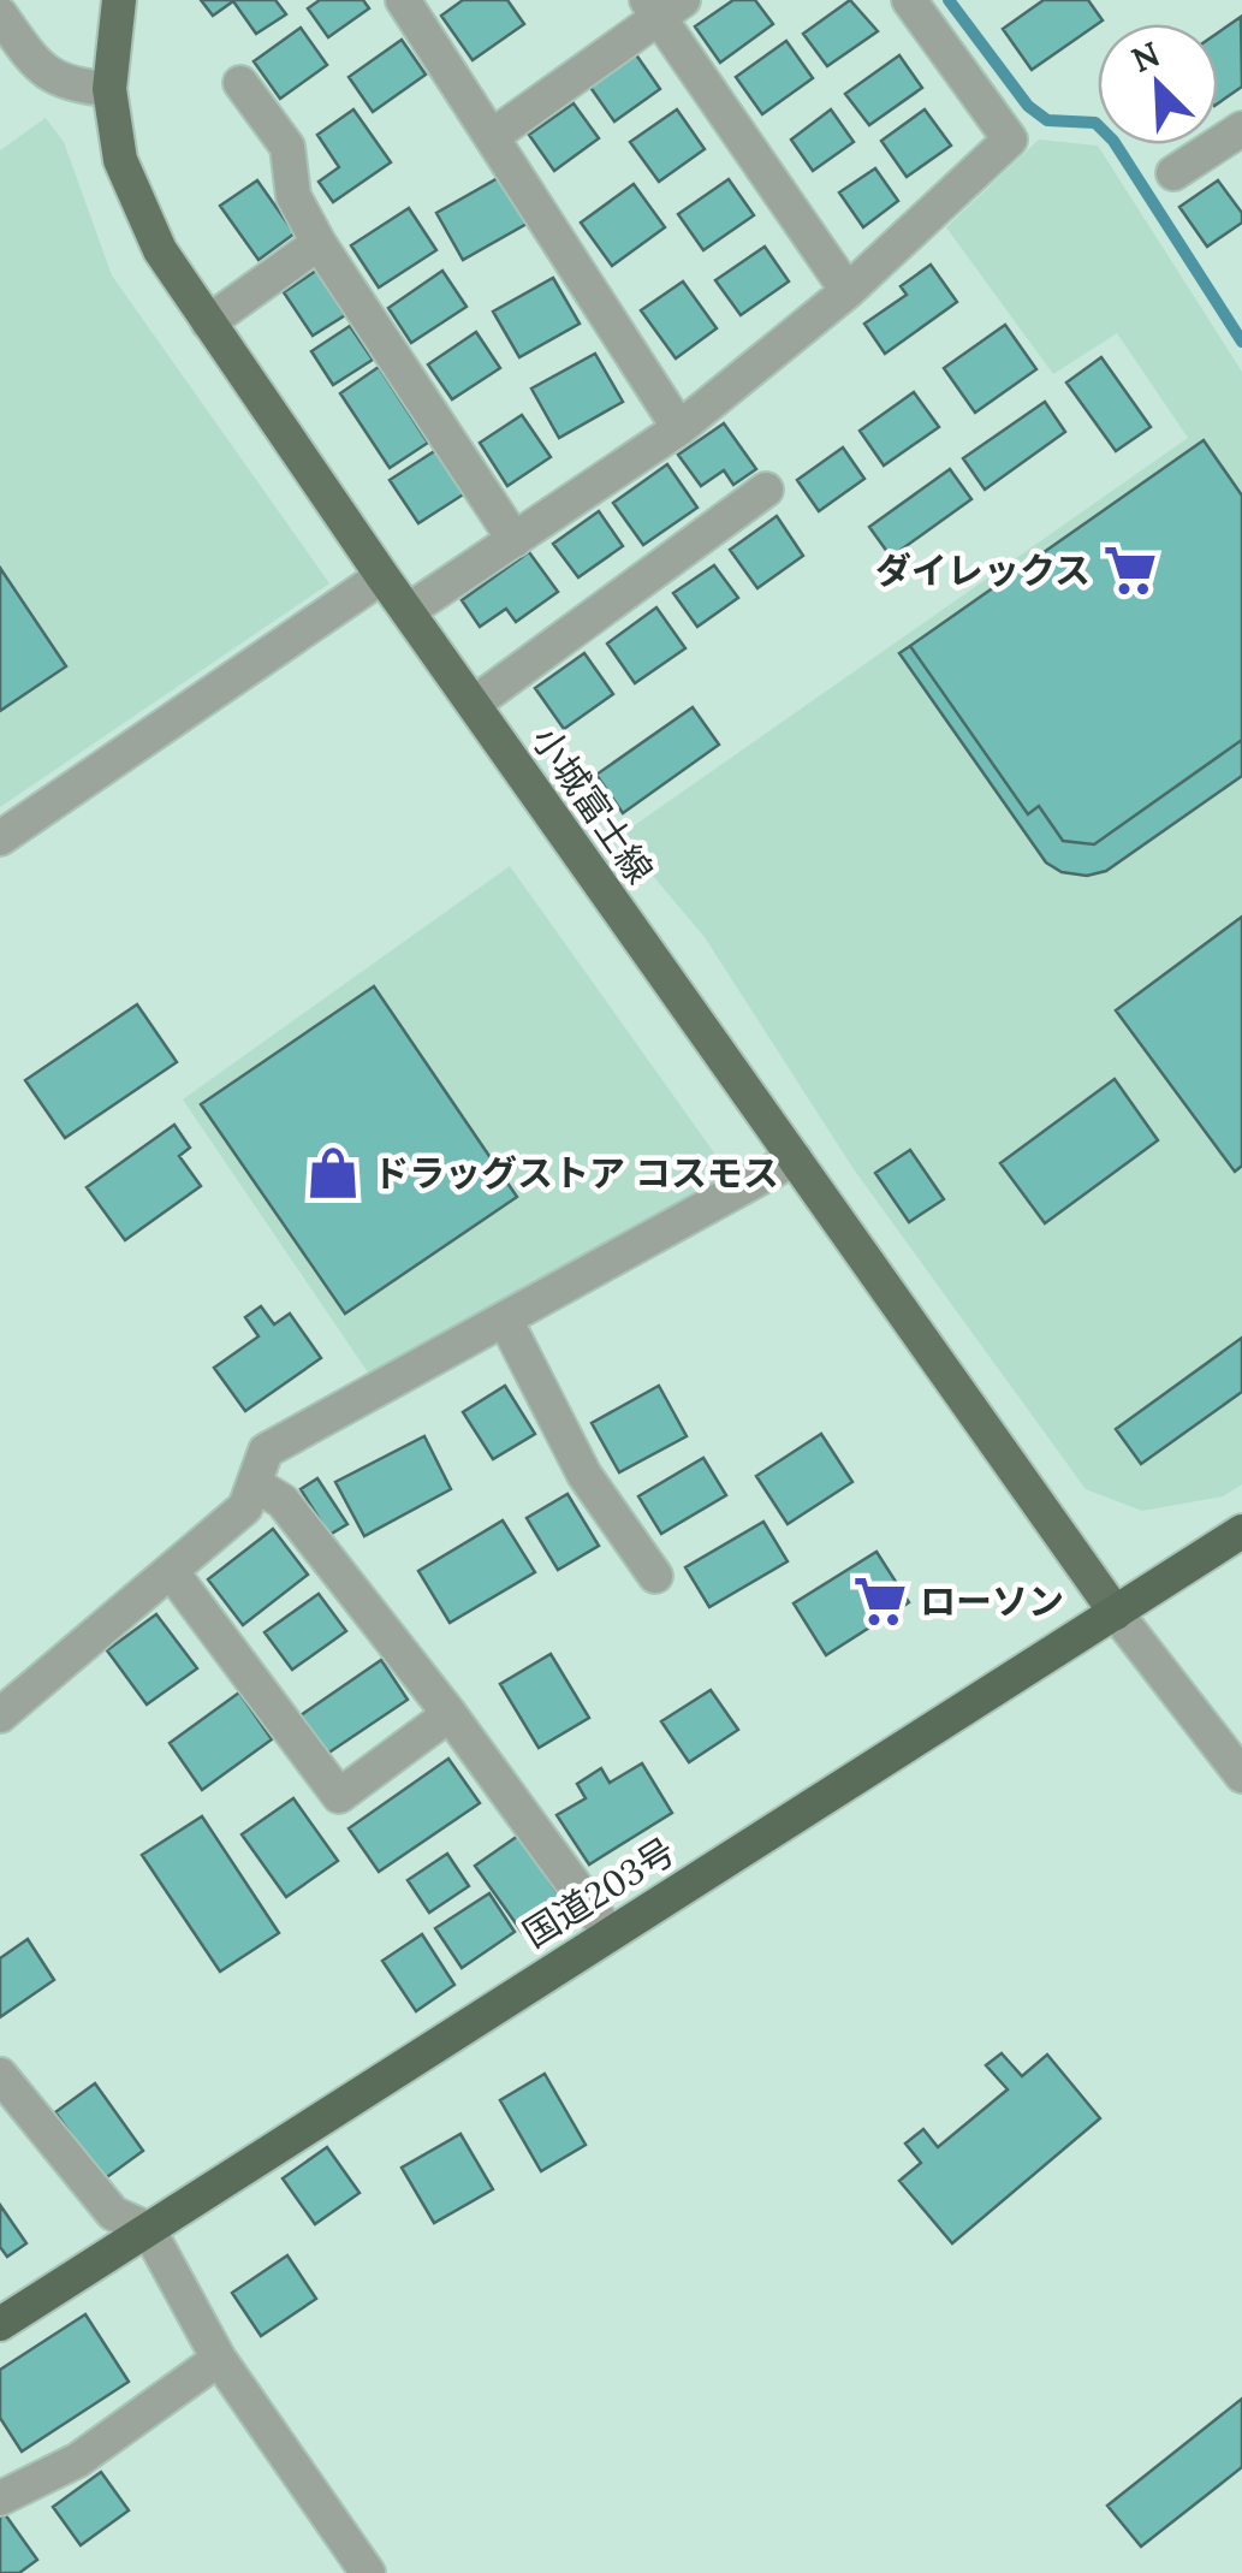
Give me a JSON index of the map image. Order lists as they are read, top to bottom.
{
  "streets": {
    "highway": ["国道203号"],
    "main road": ["小城富士線"]
  },
  "crossings": [
    ["小城富士線", "国道203号"]
  ],
  "places": {
    "supermarket": ["ダイレックス", "ローソン"],
    "shop": ["ドラッグストア コスモス"]
  },
  "north": "top left"
}
